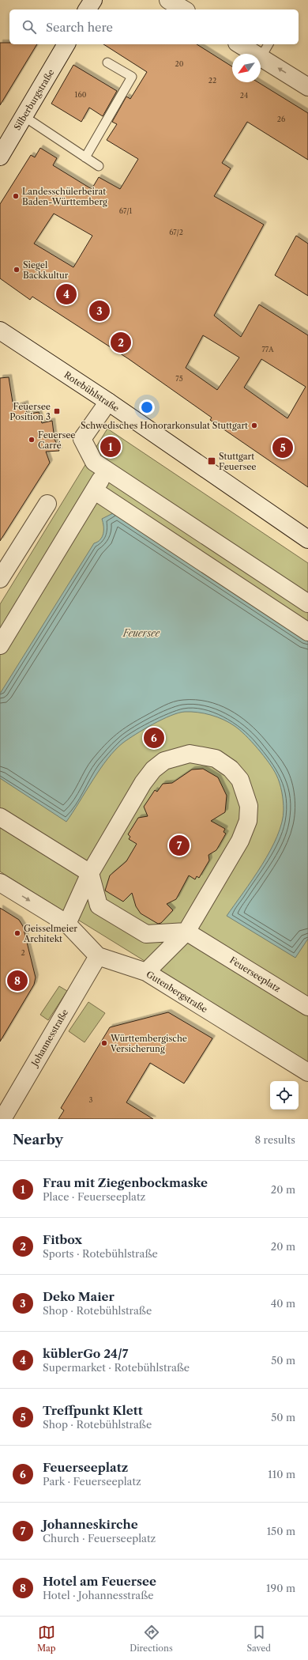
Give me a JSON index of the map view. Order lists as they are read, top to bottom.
{
  "streets": {
    "street": [
      "Silberburgstraße",
      "Rotebühlstraße",
      "Feuerseeplatz",
      "Gutenbergstraße",
      "Johannesstraße"
    ]
  },
  "crossings": [
    ["Gutenbergstraße", "Johannesstraße"]
  ],
  "water": ["Feuersee"],
  "places": {
    "other": [
      "Landesschülerbeirat Baden-Württemberg",
      "Siegel Backkultur",
      "Schwedisches Honorarkonsulat Stuttgart",
      "Feuersee Carré",
      "Geisselmeier Architekt",
      "Württembergische Versicherung"
    ],
    "transit": ["Feuersee Position 3", "Stuttgart Feuersee"]
  },
  "house_numbers": [
    "20",
    "22",
    "160",
    "24",
    "26",
    "67/1",
    "67/2",
    "77A",
    "75",
    "2",
    "3"
  ],
  "north": "bottom left",
  "page": {
    "search": "Search here",
    "pins": [
      "4",
      "3",
      "2",
      "1",
      "5",
      "6",
      "7",
      "8"
    ],
    "heading": ["Nearby", "8 results"],
    "list": [
      {
        "mark": "1",
        "name": "Frau mit Ziegenbockmaske",
        "note": "Place · Feuerseeplatz",
        "value": "20 m"
      },
      {
        "mark": "2",
        "name": "Fitbox",
        "note": "Sports · Rotebühlstraße",
        "value": "20 m"
      },
      {
        "mark": "3",
        "name": "Deko Maier",
        "note": "Shop · Rotebühlstraße",
        "value": "40 m"
      },
      {
        "mark": "4",
        "name": "küblerGo 24/7",
        "note": "Supermarket · Rotebühlstraße",
        "value": "50 m"
      },
      {
        "mark": "5",
        "name": "Treffpunkt Klett",
        "note": "Shop · Rotebühlstraße",
        "value": "50 m"
      },
      {
        "mark": "6",
        "name": "Feuerseeplatz",
        "note": "Park · Feuerseeplatz",
        "value": "110 m"
      },
      {
        "mark": "7",
        "name": "Johanneskirche",
        "note": "Church · Feuerseeplatz",
        "value": "150 m"
      },
      {
        "mark": "8",
        "name": "Hotel am Feuersee",
        "note": "Hotel · Johannesstraße",
        "value": "190 m"
      }
    ],
    "nav": ["Map", "Directions", "Saved"]
  }
}
